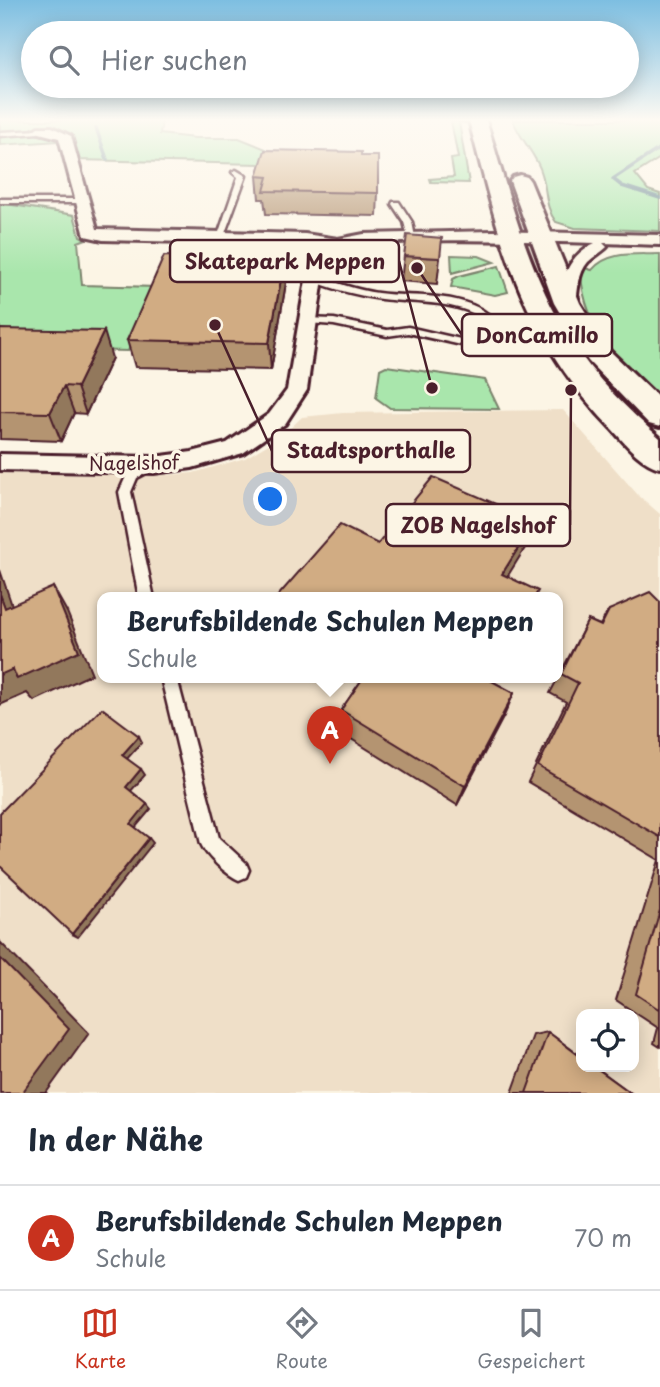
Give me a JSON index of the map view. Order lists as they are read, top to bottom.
{
  "streets": {
    "street": ["Nagelshof"]
  },
  "places": [
    "DonCamillo",
    "Stadtsporthalle",
    "Skatepark Meppen",
    "ZOB Nagelshof"
  ],
  "page": {
    "search": "Hier suchen",
    "popup": ["Berufsbildende Schulen Meppen", "Schule"],
    "pins": "A",
    "heading": "In der Nähe",
    "list": [
      {
        "mark": "A",
        "name": "Berufsbildende Schulen Meppen",
        "note": "Schule",
        "value": "70 m"
      }
    ],
    "nav": ["Karte", "Route", "Gespeichert"]
  }
}
